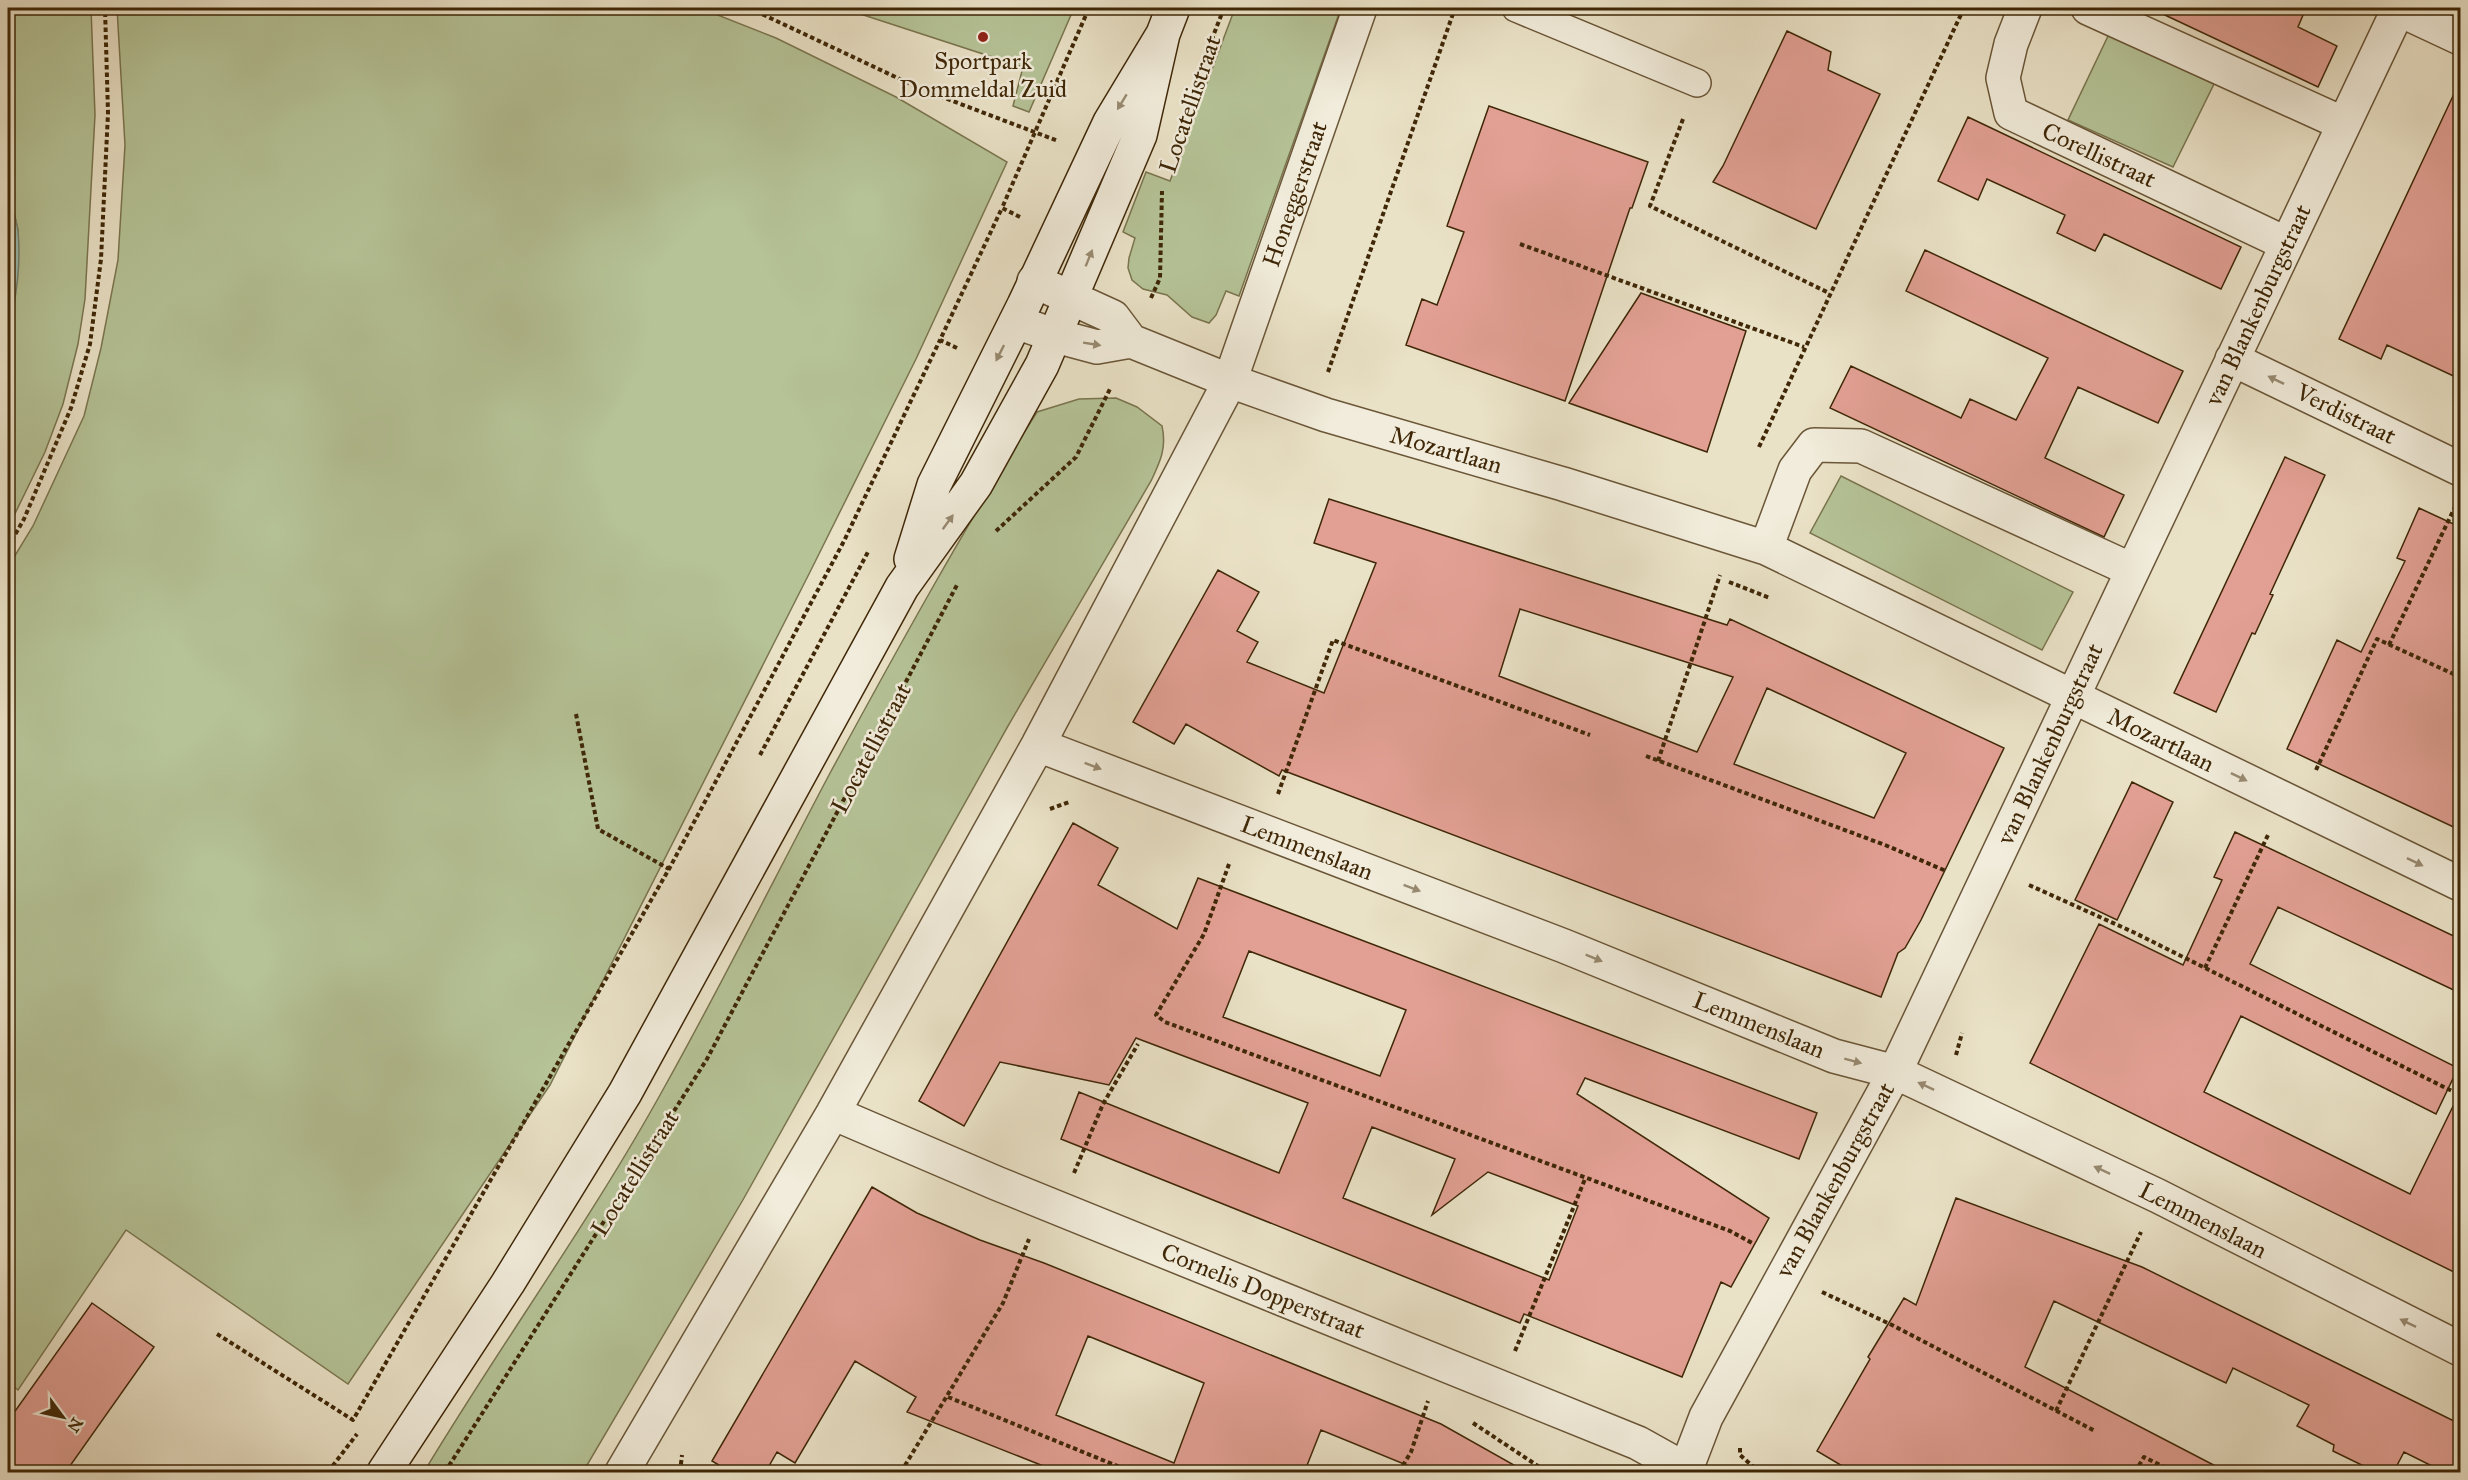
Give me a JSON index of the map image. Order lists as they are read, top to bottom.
{
  "streets": {
    "street": [
      "Locatellistraat",
      "Corellistraat",
      "Honeggerstraat",
      "van Blankenburgstraat",
      "Verdistraat",
      "Mozartlaan",
      "Lemmenslaan",
      "Cornelis Dopperstraat"
    ]
  },
  "crossings": [
    ["Locatellistraat", "Mozartlaan"],
    ["Corellistraat", "van Blankenburgstraat"],
    ["Honeggerstraat", "Mozartlaan"],
    ["van Blankenburgstraat", "Verdistraat"],
    ["van Blankenburgstraat", "Mozartlaan"],
    ["van Blankenburgstraat", "Lemmenslaan"],
    ["van Blankenburgstraat", "Cornelis Dopperstraat"]
  ],
  "one_way": ["Verdistraat"],
  "places": ["Sportpark Dommeldal Zuid"],
  "north": "bottom right"
}
